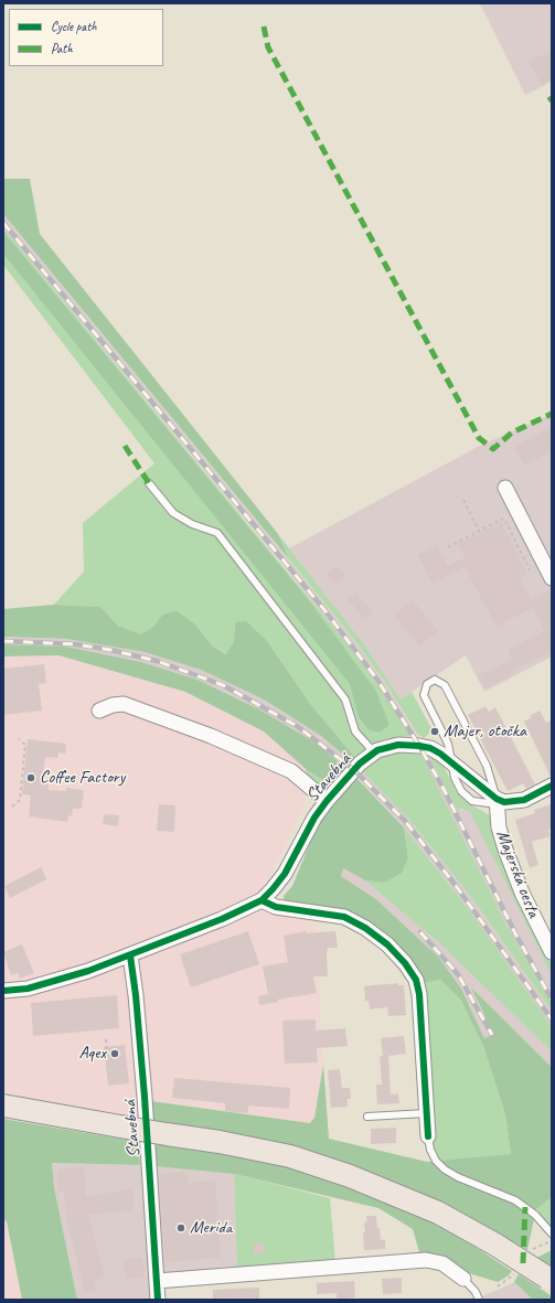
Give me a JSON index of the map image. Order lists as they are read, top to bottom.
{
  "streets": {
    "street": ["Stavebná", "Majerská cesta"]
  },
  "crossings": [
    ["Stavebná", "Majerská cesta"]
  ],
  "places": [
    "Majer, otočka",
    "Coffee Factory",
    "Aqex",
    "Merida"
  ],
  "legend": ["Cycle path", "Path"]
}
